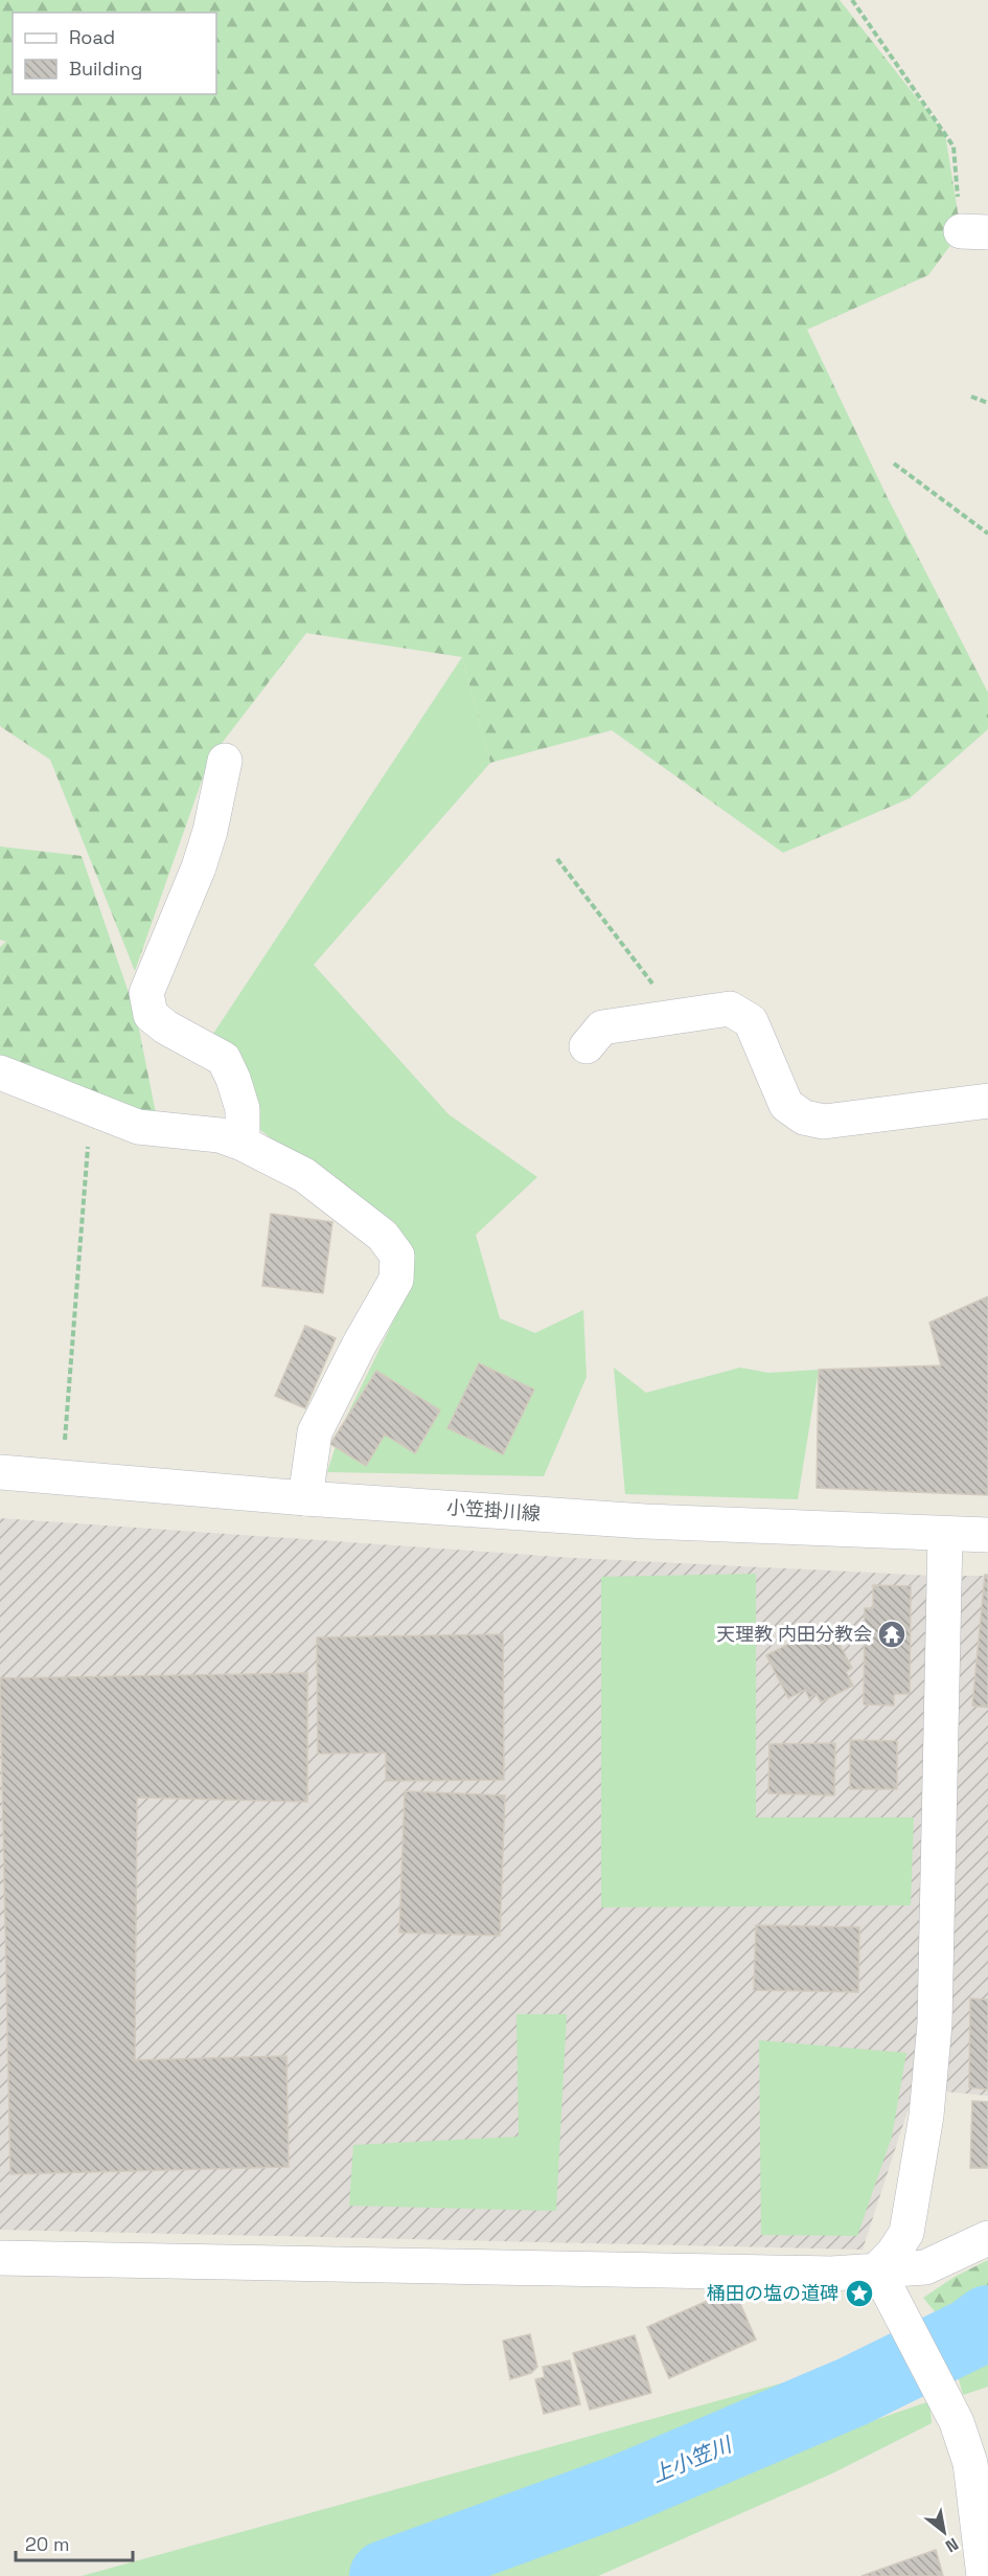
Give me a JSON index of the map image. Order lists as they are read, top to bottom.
{
  "streets": {
    "street": ["小笠掛川線"]
  },
  "water": ["上小笠川"],
  "places": {
    "temple": ["天理教 内田分教会"],
    "place": ["桶田の塩の道碑"]
  },
  "legend": ["Road", "Building"],
  "scale_bar": "20 m",
  "north": "bottom right"
}
